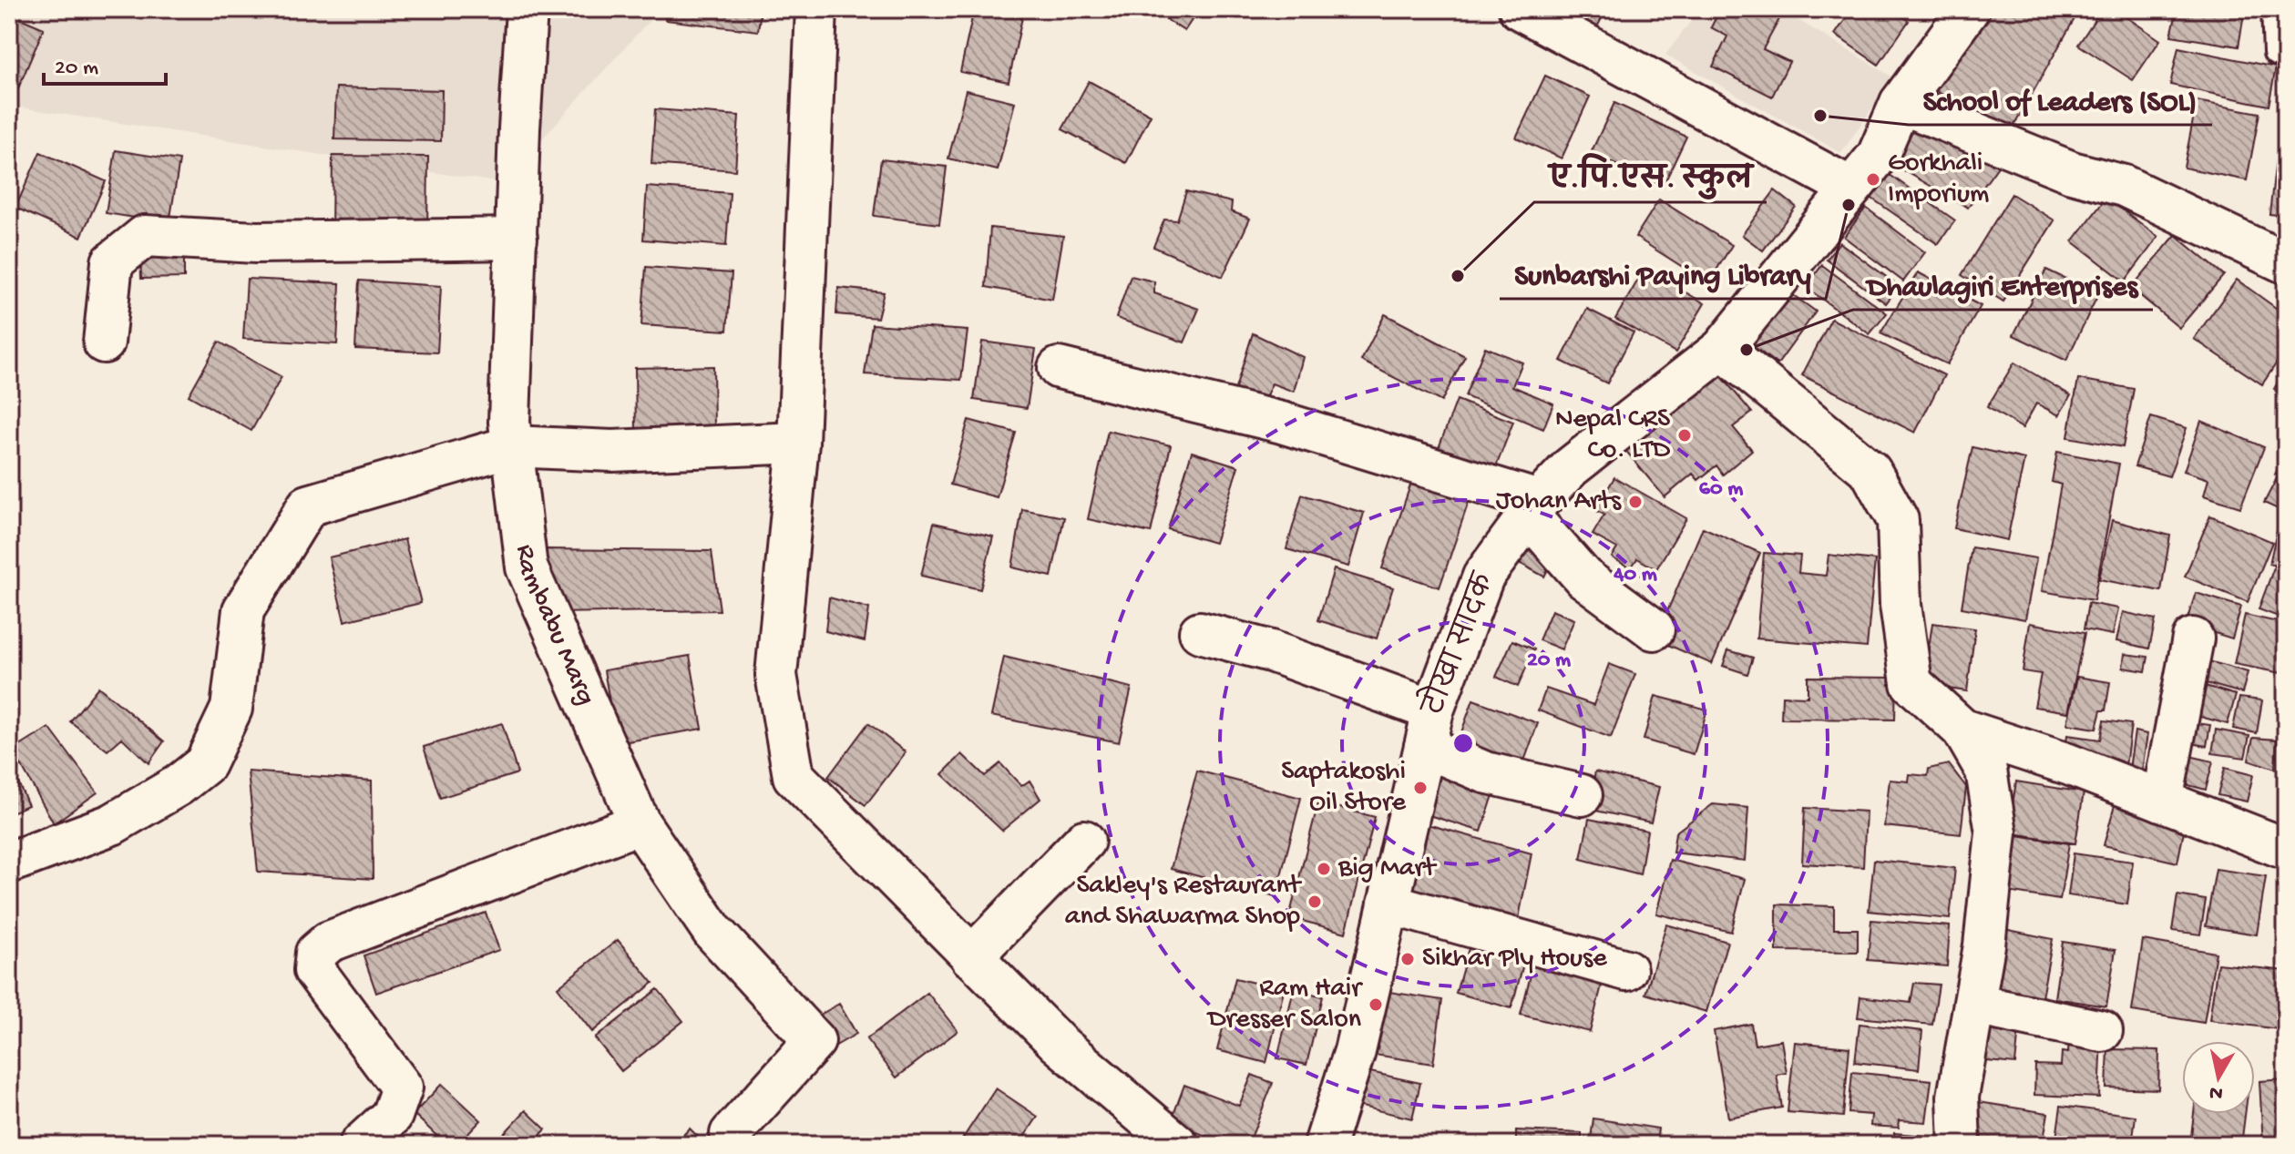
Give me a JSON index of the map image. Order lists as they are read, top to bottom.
{
  "streets": {
    "street": ["Rambabu Marg", "टोखा सादक"]
  },
  "places": [
    "School of Leaders (SOL)",
    "Gorkhali Imporium",
    "Sunbarshi Paying Library",
    "ए.पि.एस. स्कुल",
    "Dhaulagiri Enterprises",
    "Nepal CRS Co. LTD",
    "Johan Arts",
    "Saptakoshi Oil Store",
    "Big Mart",
    "Sakley's Restaurant and Shawarma Shop",
    "Sikhar Ply House",
    "Ram Hair Dresser Salon"
  ],
  "scale_bar": "20 m",
  "north": "bottom",
  "rings": ["60 m", "40 m", "20 m"]
}
